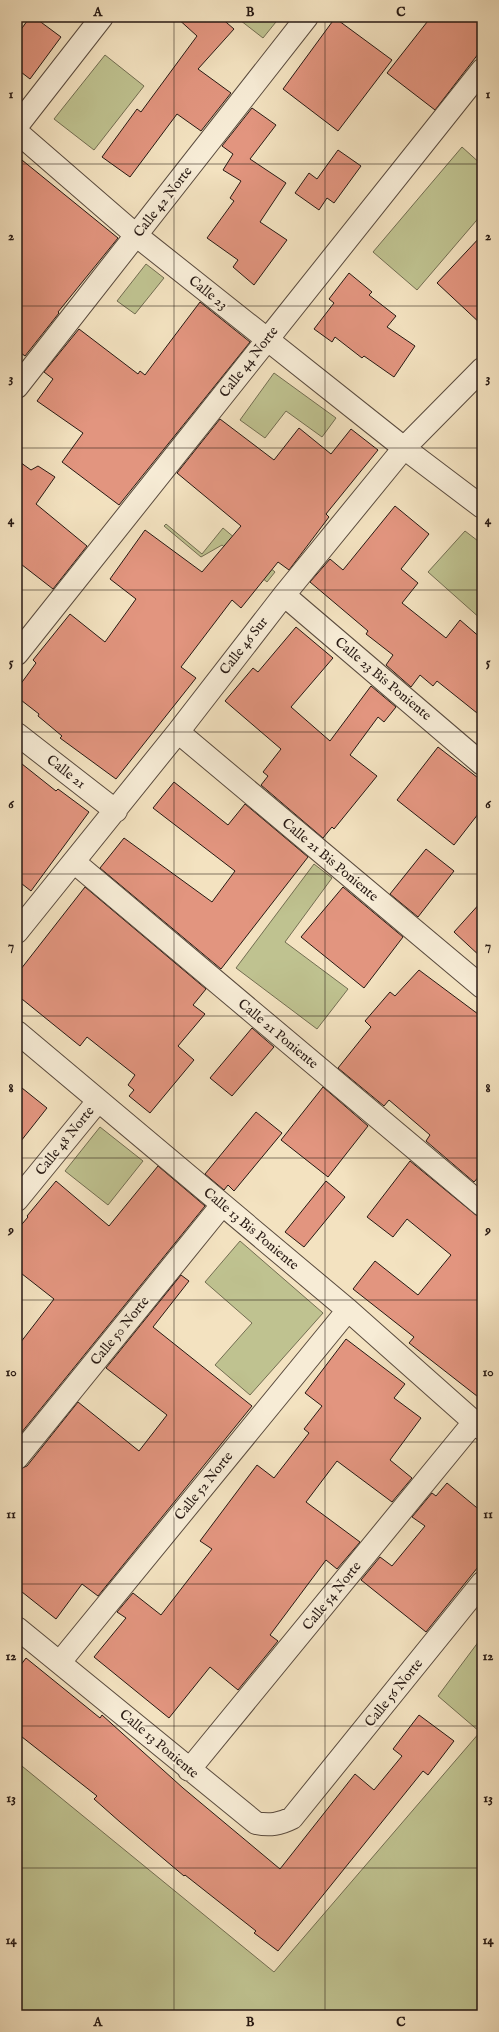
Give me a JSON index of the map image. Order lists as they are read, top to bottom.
{
  "streets": {
    "street": [
      "Calle 42 Norte",
      "Calle 23",
      "Calle 44 Norte",
      "Calle 46 Sur",
      "Calle 23 Bis Poniente",
      "Calle 21",
      "Calle 21 Bis Poniente",
      "Calle 21 Poniente",
      "Calle 48 Norte",
      "Calle 13 Bis Poniente",
      "Calle 50 Norte",
      "Calle 52 Norte",
      "Calle 54 Norte",
      "Calle 56 Norte",
      "Calle 13 Poniente"
    ]
  },
  "crossings": [
    ["Calle 42 Norte", "Calle 23"],
    ["Calle 23", "Calle 44 Norte"],
    ["Calle 23", "Calle 46 Sur"],
    ["Calle 46 Sur", "Calle 23 Bis Poniente"],
    ["Calle 46 Sur", "Calle 21"],
    ["Calle 46 Sur", "Calle 21 Bis Poniente"],
    ["Calle 46 Sur", "Calle 21 Poniente"],
    ["Calle 48 Norte", "Calle 13 Bis Poniente"],
    ["Calle 13 Bis Poniente", "Calle 50 Norte"],
    ["Calle 13 Bis Poniente", "Calle 52 Norte"],
    ["Calle 13 Bis Poniente", "Calle 54 Norte"],
    ["Calle 52 Norte", "Calle 13 Poniente"],
    ["Calle 54 Norte", "Calle 13 Poniente"],
    ["Calle 56 Norte", "Calle 13 Poniente"]
  ],
  "grid": {
    "columns": ["A", "B", "C"],
    "rows": [
      "1",
      "2",
      "3",
      "4",
      "5",
      "6",
      "7",
      "8",
      "9",
      "10",
      "11",
      "12",
      "13",
      "14"
    ]
  }
}
